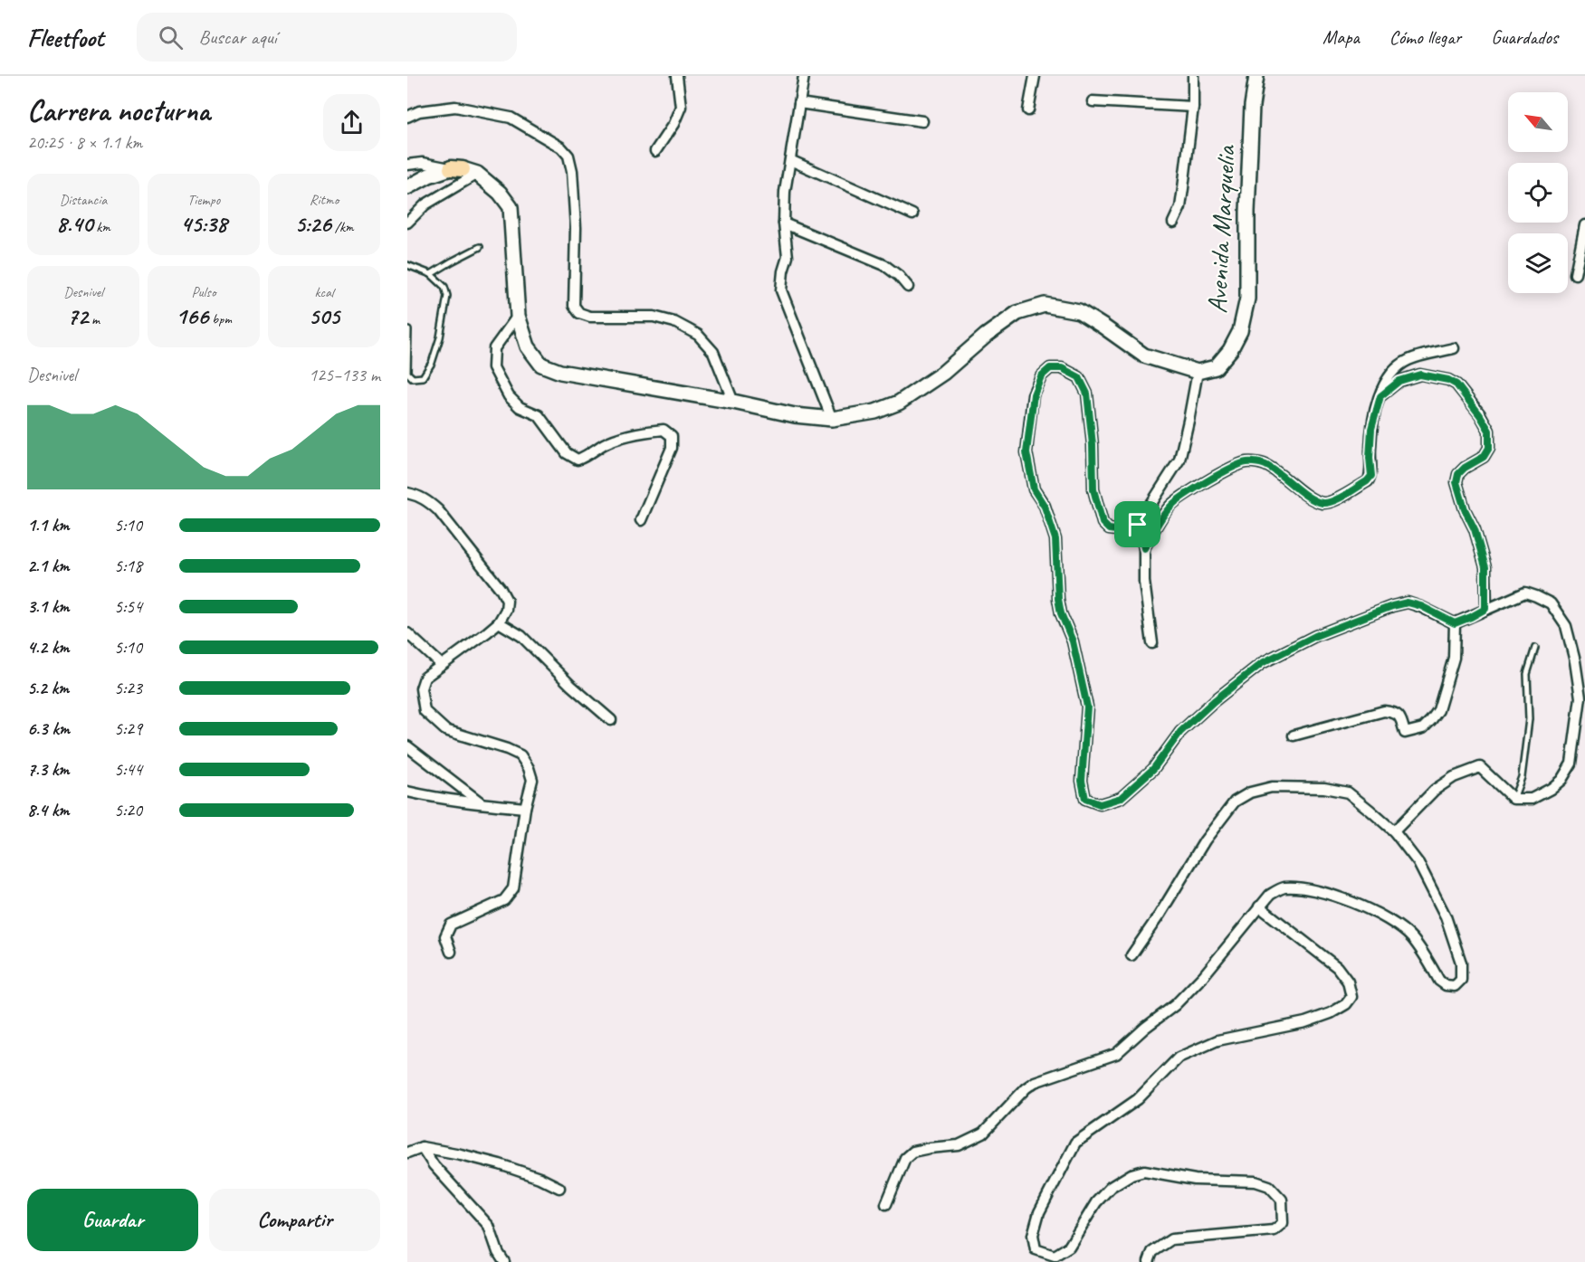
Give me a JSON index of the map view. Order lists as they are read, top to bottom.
{
  "streets": {
    "main road": ["Avenida Marquelia"]
  },
  "north": "top left",
  "page": {
    "header": "Fleetfoot",
    "search": "Buscar aquí",
    "nav": ["Mapa", "Cómo llegar", "Guardados"],
    "heading": ["Carrera nocturna", "20:25 · 8 × 1.1 km"],
    "stats": [
      ["Distancia", "8.40 km"],
      ["Tiempo", "45:38"],
      ["Ritmo", "5:26 /km"],
      ["Desnivel", "72 m"],
      ["Pulso", "166 bpm"],
      ["kcal", "505"]
    ],
    "chart": ["Desnivel", "125–133 m"],
    "list": [
      {
        "name": "1.1 km",
        "note": "5:10"
      },
      {
        "name": "2.1 km",
        "note": "5:18"
      },
      {
        "name": "3.1 km",
        "note": "5:54"
      },
      {
        "name": "4.2 km",
        "note": "5:10"
      },
      {
        "name": "5.2 km",
        "note": "5:23"
      },
      {
        "name": "6.3 km",
        "note": "5:29"
      },
      {
        "name": "7.3 km",
        "note": "5:44"
      },
      {
        "name": "8.4 km",
        "note": "5:20"
      }
    ],
    "buttons": ["Guardar", "Compartir"]
  }
}
